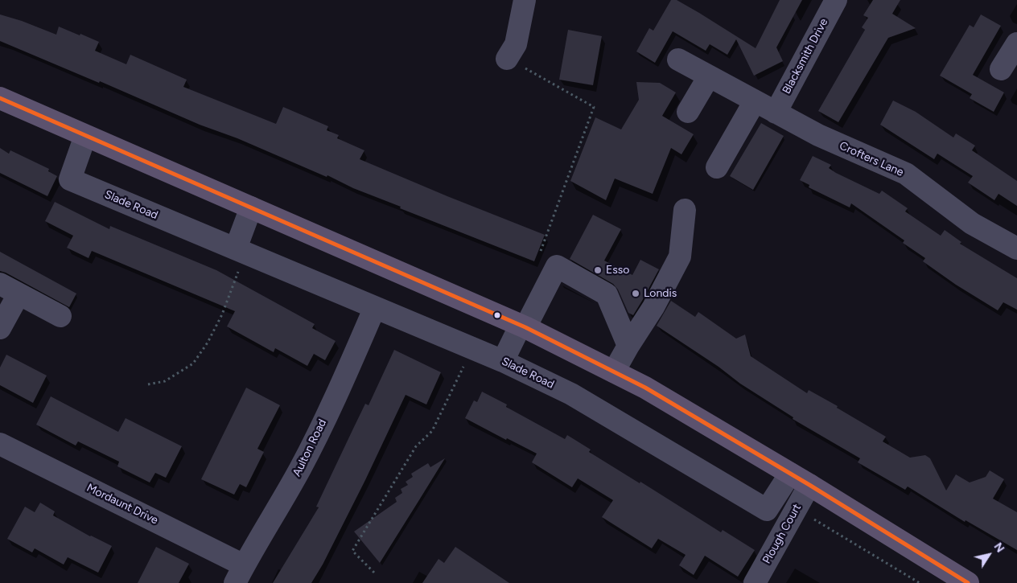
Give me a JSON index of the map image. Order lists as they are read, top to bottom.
{
  "streets": {
    "street": [
      "Blacksmith Drive",
      "Crofters Lane",
      "Slade Road",
      "Aulton Road",
      "Mordaunt Drive",
      "Plough Court"
    ]
  },
  "crossings": [
    ["Blacksmith Drive", "Crofters Lane"],
    ["Slade Road", "Aulton Road"],
    ["Aulton Road", "Mordaunt Drive"]
  ],
  "places": ["Esso", "Londis"],
  "north": "top right"
}
